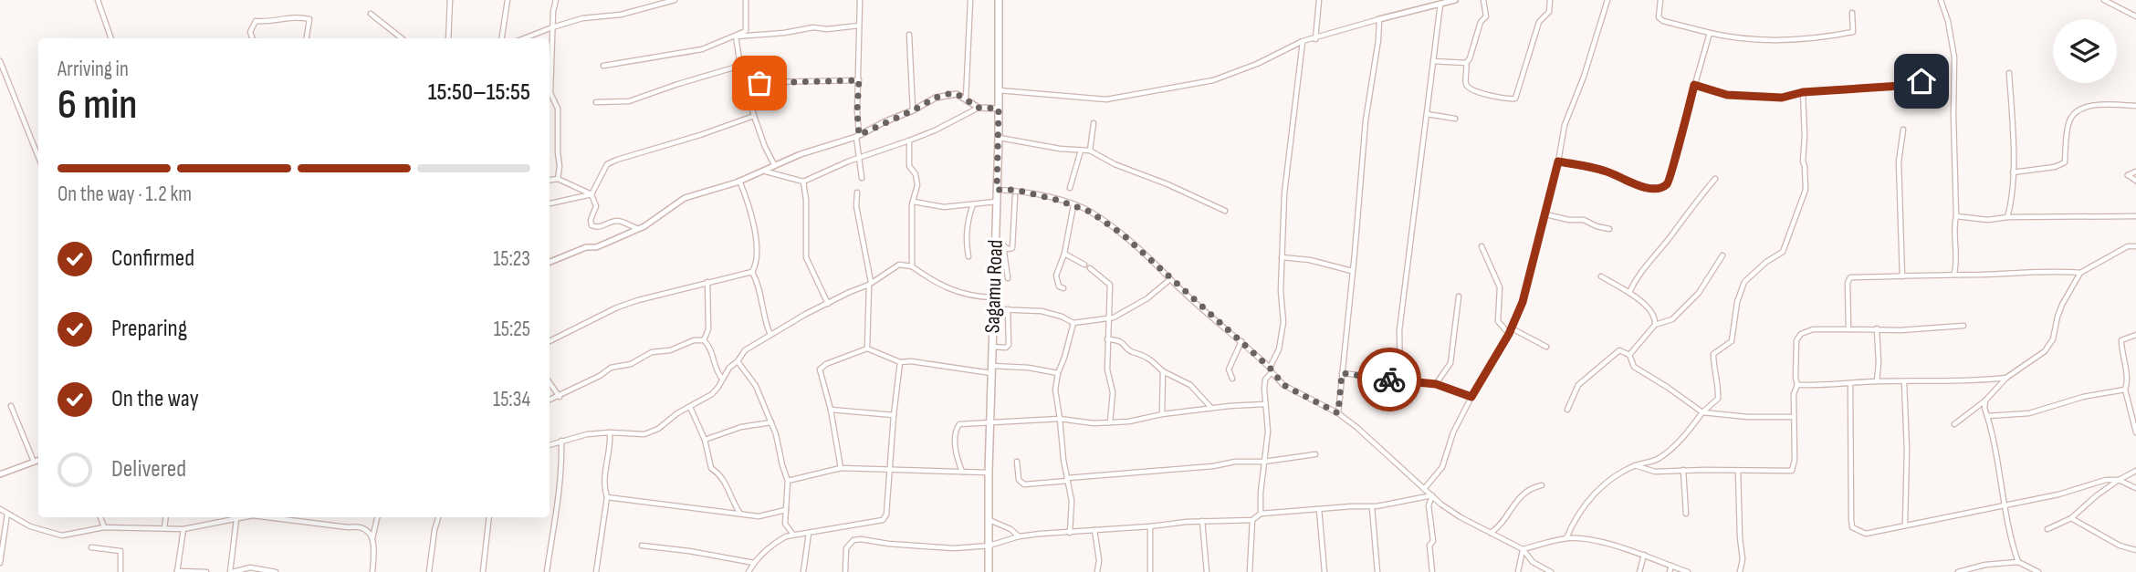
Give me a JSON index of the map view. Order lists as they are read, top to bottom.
{
  "streets": {
    "highway": ["Sagamu Road"]
  },
  "page": {
    "heading": ["6 min", "Arriving in", "15:50–15:55"],
    "bar": "On the way · 1.2 km",
    "list": [
      ["Confirmed", "15:23"],
      ["Preparing", "15:25"],
      ["On the way", "15:34"],
      "Delivered"
    ]
  }
}
